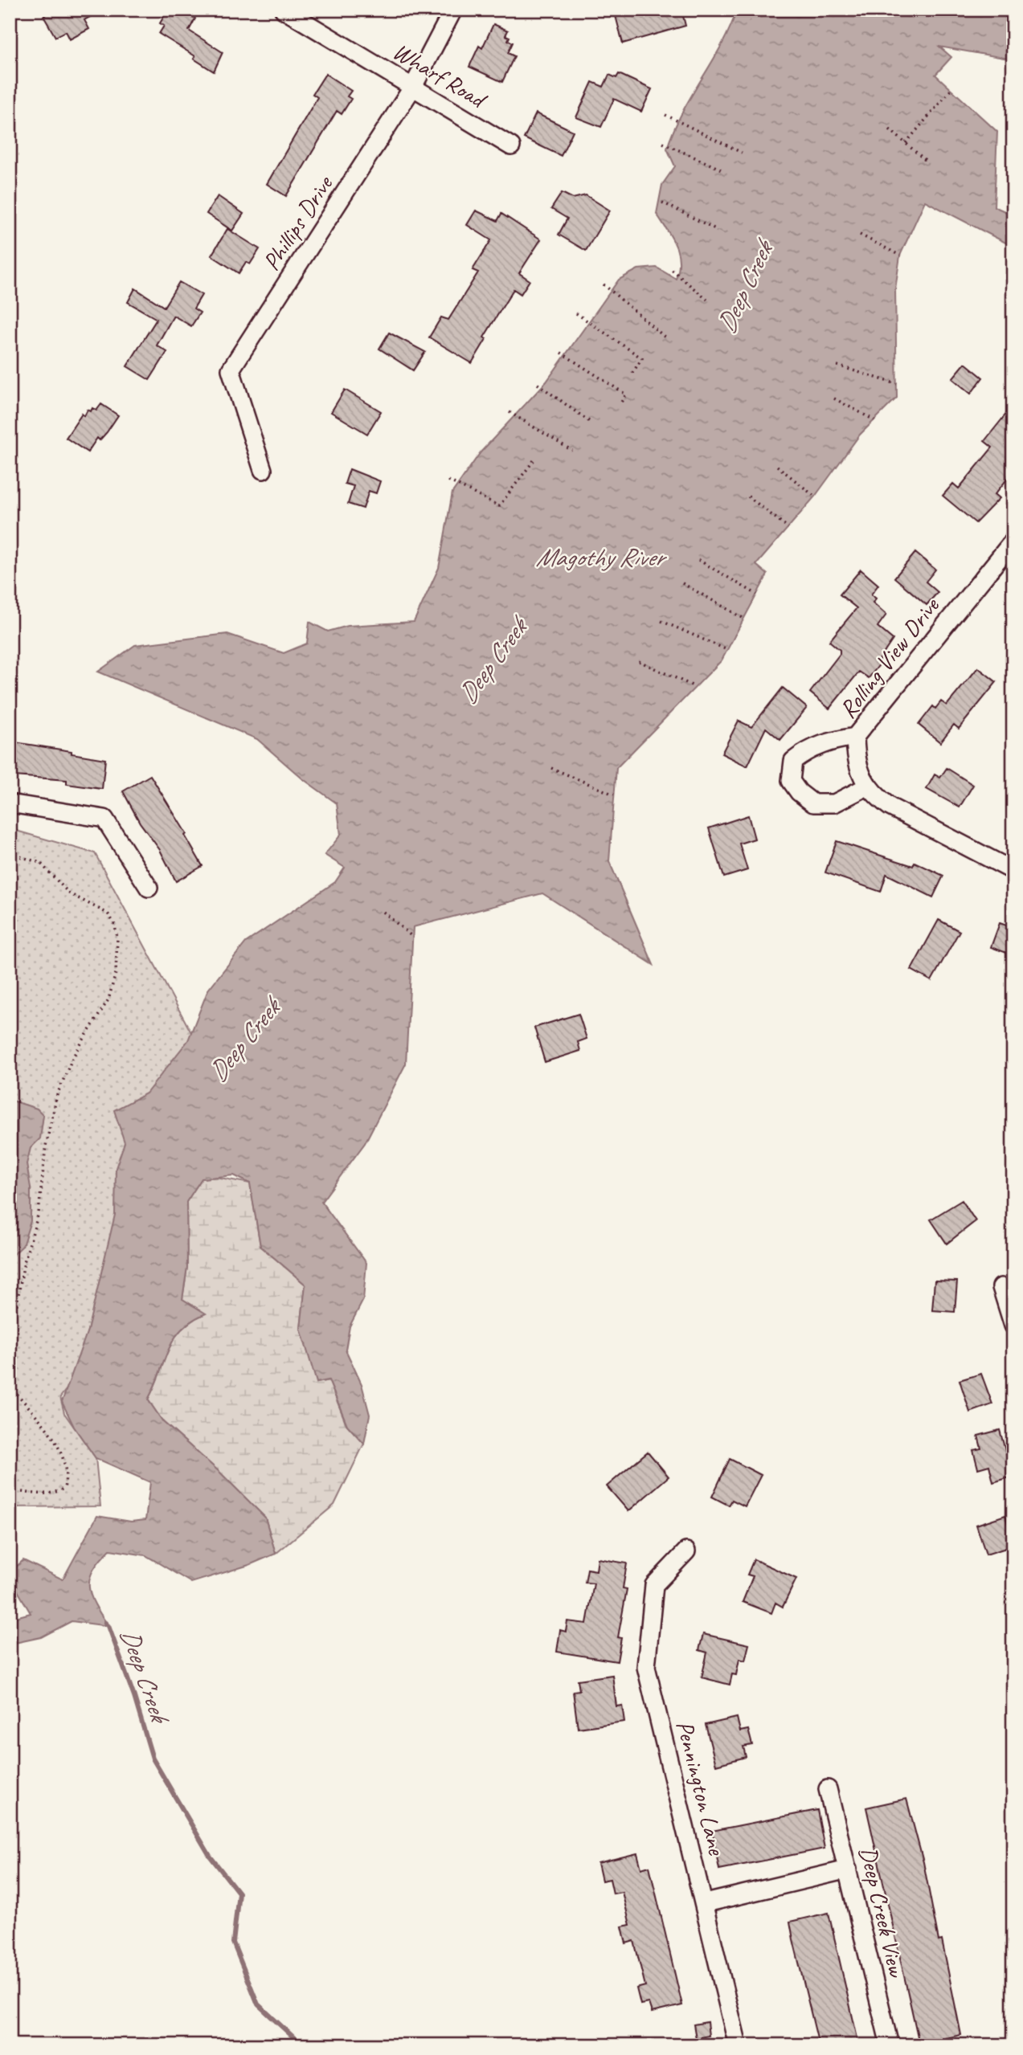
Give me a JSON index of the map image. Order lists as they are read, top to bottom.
{
  "streets": {
    "street": [
      "Wharf Road",
      "Phillips Drive",
      "Rolling View Drive",
      "Pennington Lane",
      "Deep Creek View"
    ]
  },
  "crossings": [
    ["Wharf Road", "Phillips Drive"]
  ],
  "water": ["Deep Creek", "Magothy River"]
}
